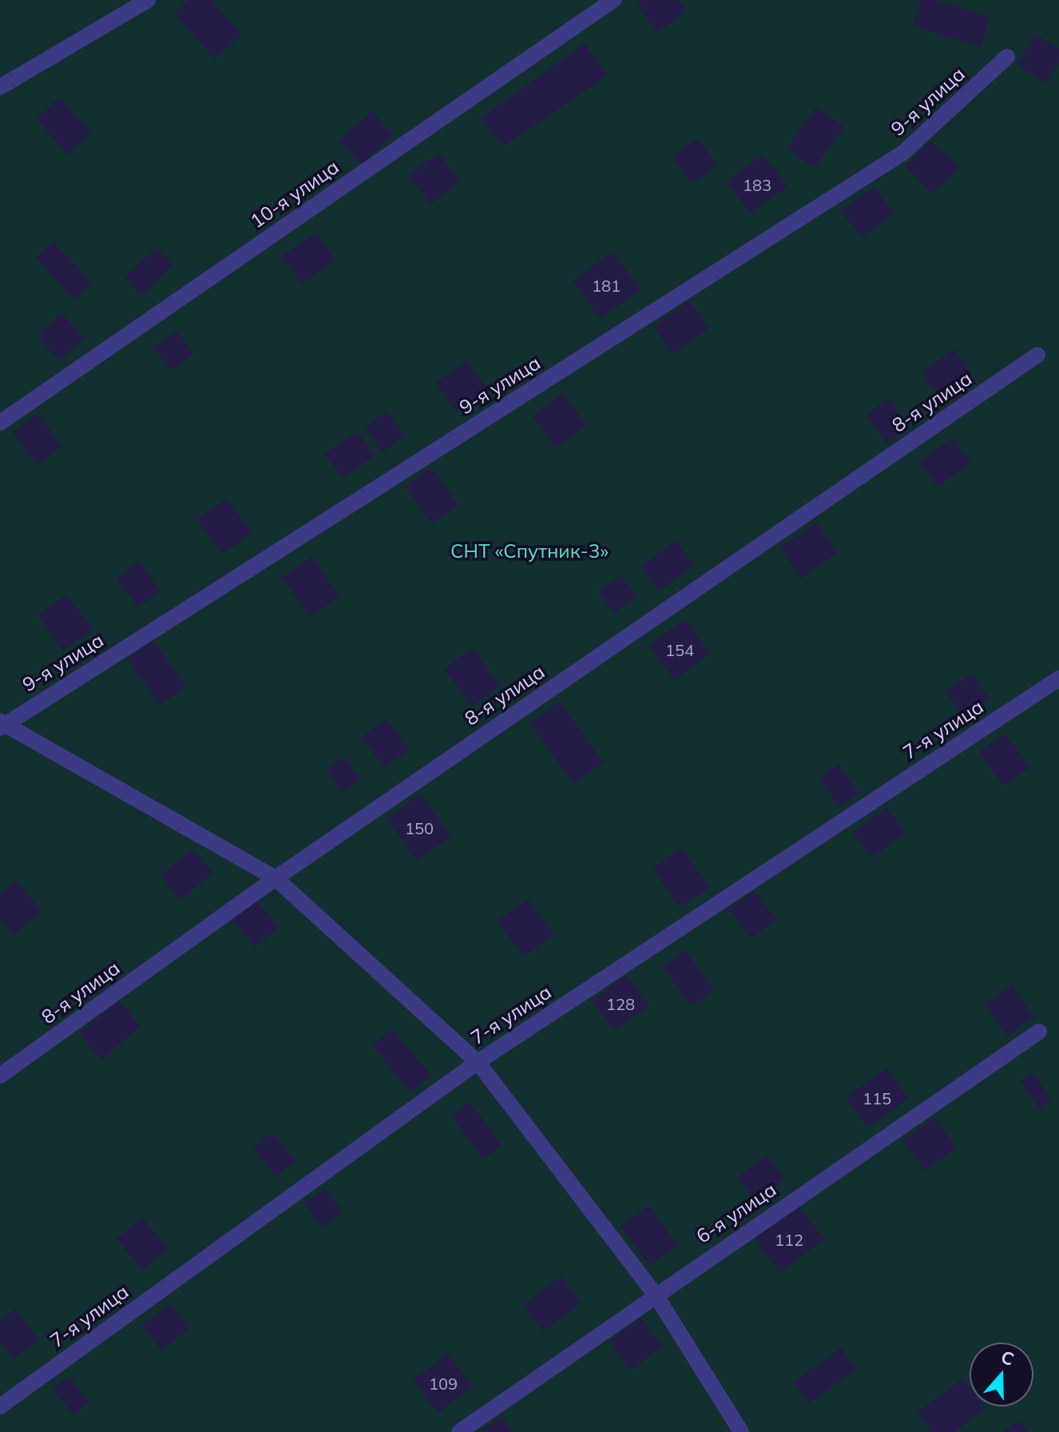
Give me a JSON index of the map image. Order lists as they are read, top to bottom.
{
  "streets": {
    "street": [
      "9-я улица",
      "10-я улица",
      "8-я улица",
      "7-я улица",
      "6-я улица"
    ]
  },
  "parks": ["СНТ «Спутник-3»"],
  "house_numbers": [
    "183",
    "181",
    "154",
    "150",
    "128",
    "115",
    "112",
    "109"
  ],
  "north": "top"
}
